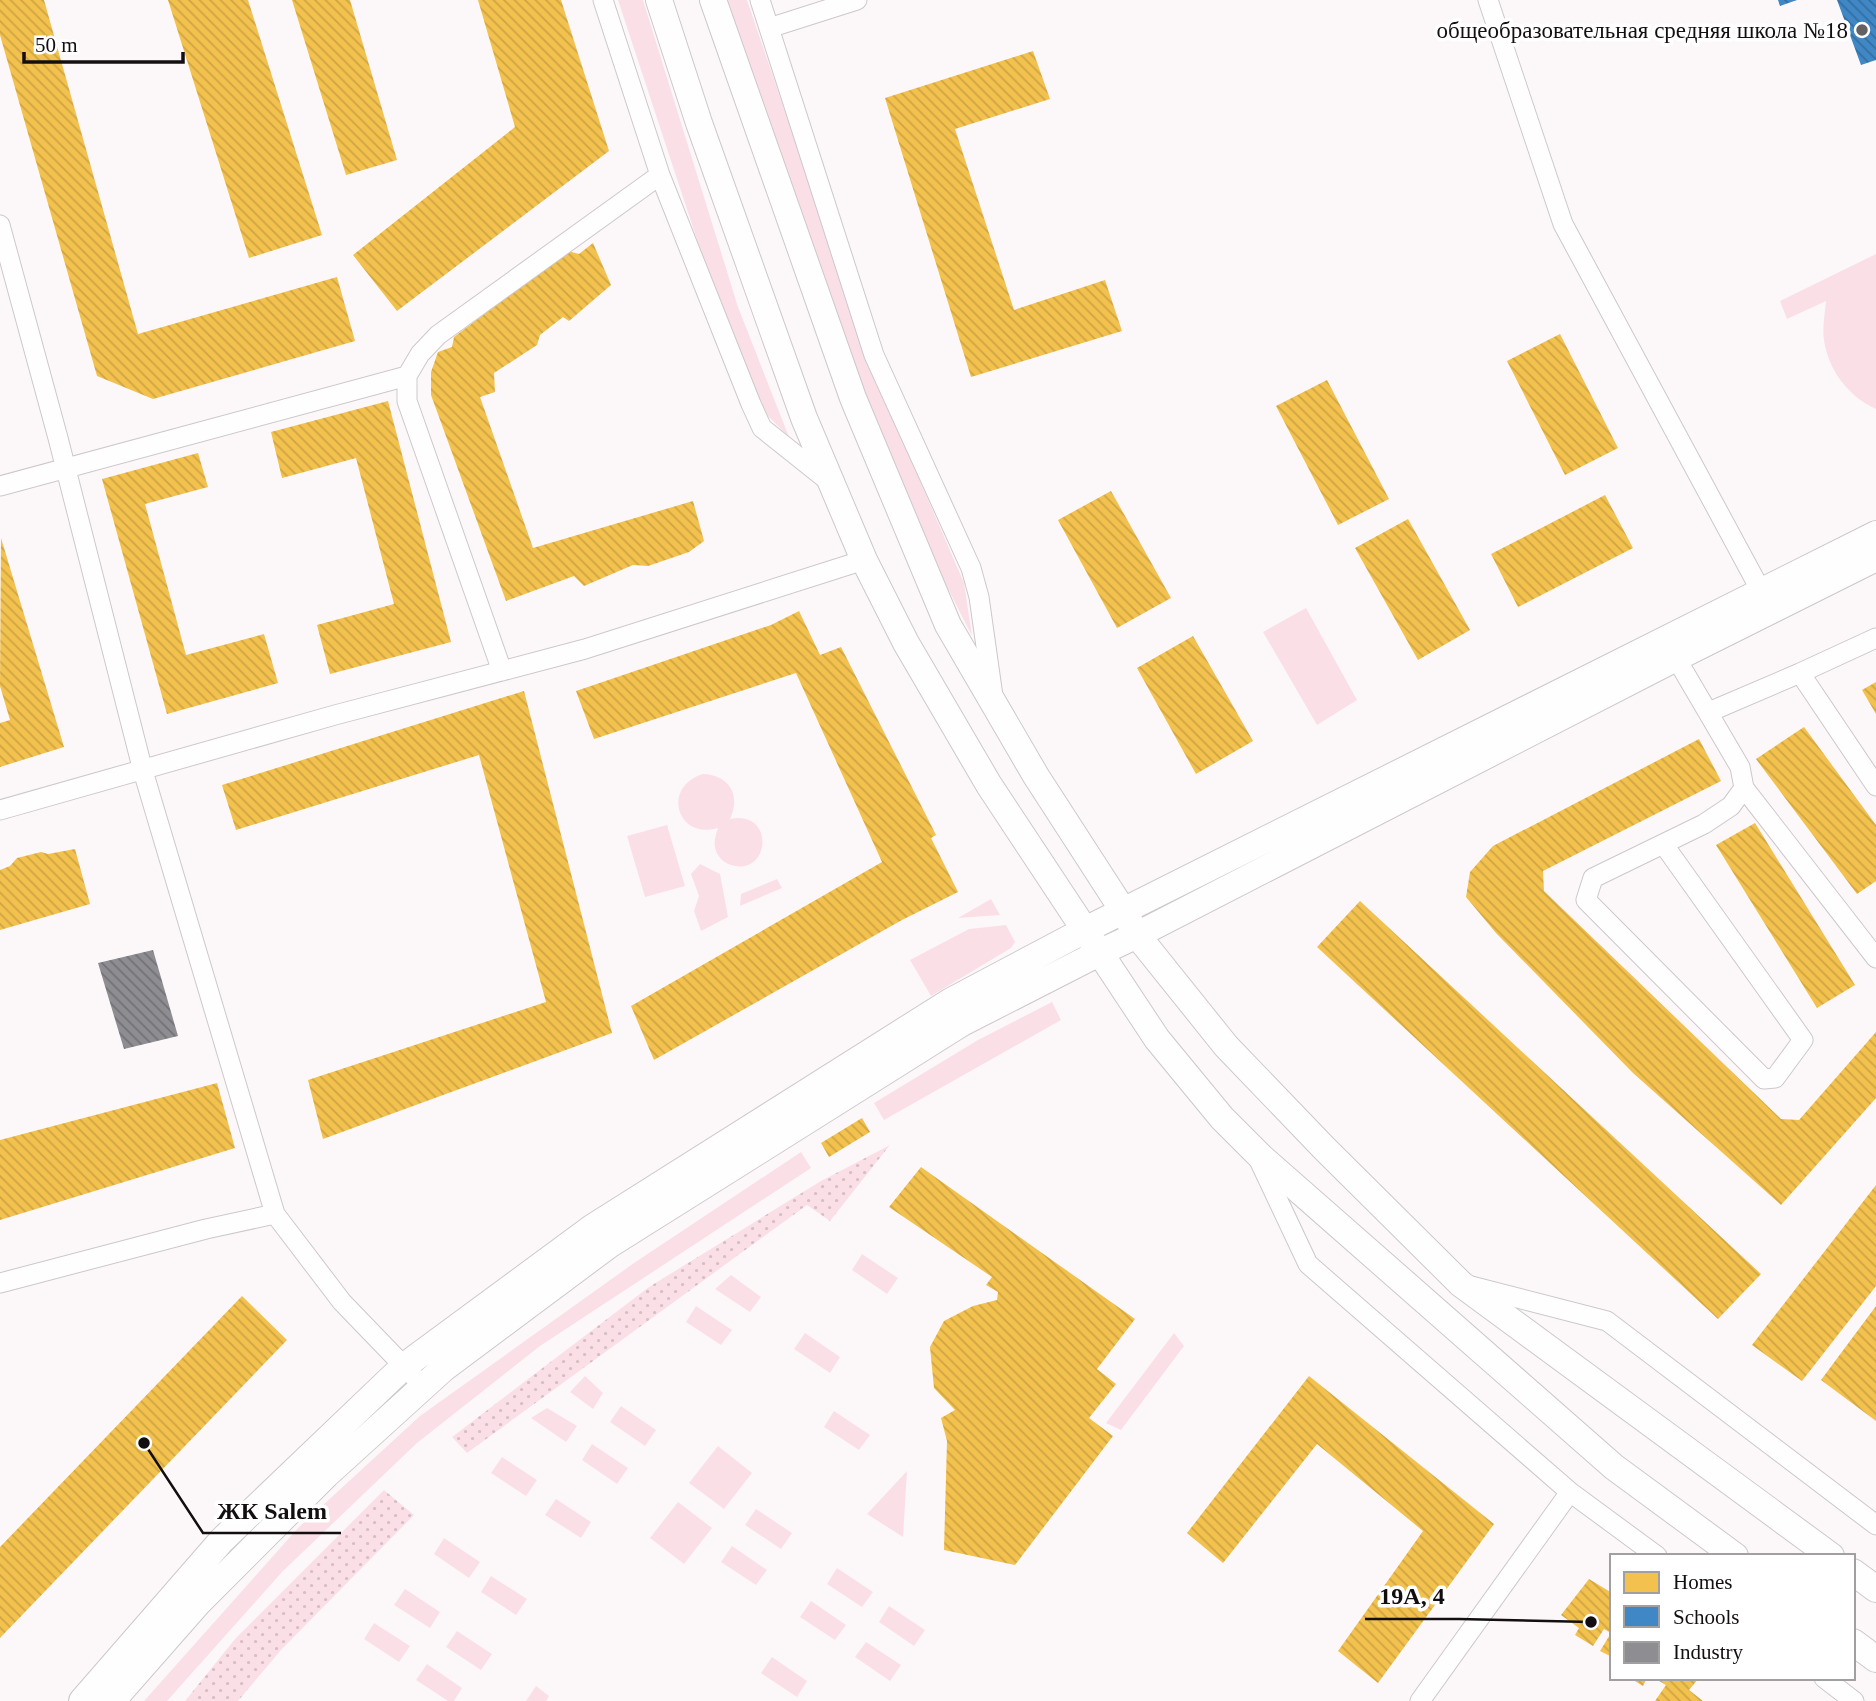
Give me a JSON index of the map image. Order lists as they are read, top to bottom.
{
  "places": ["общеобразовательная средняя школа №18", "ЖК Salem", "19А, 4"],
  "legend": ["Homes", "Schools", "Industry"],
  "scale_bar": "50 m"
}
